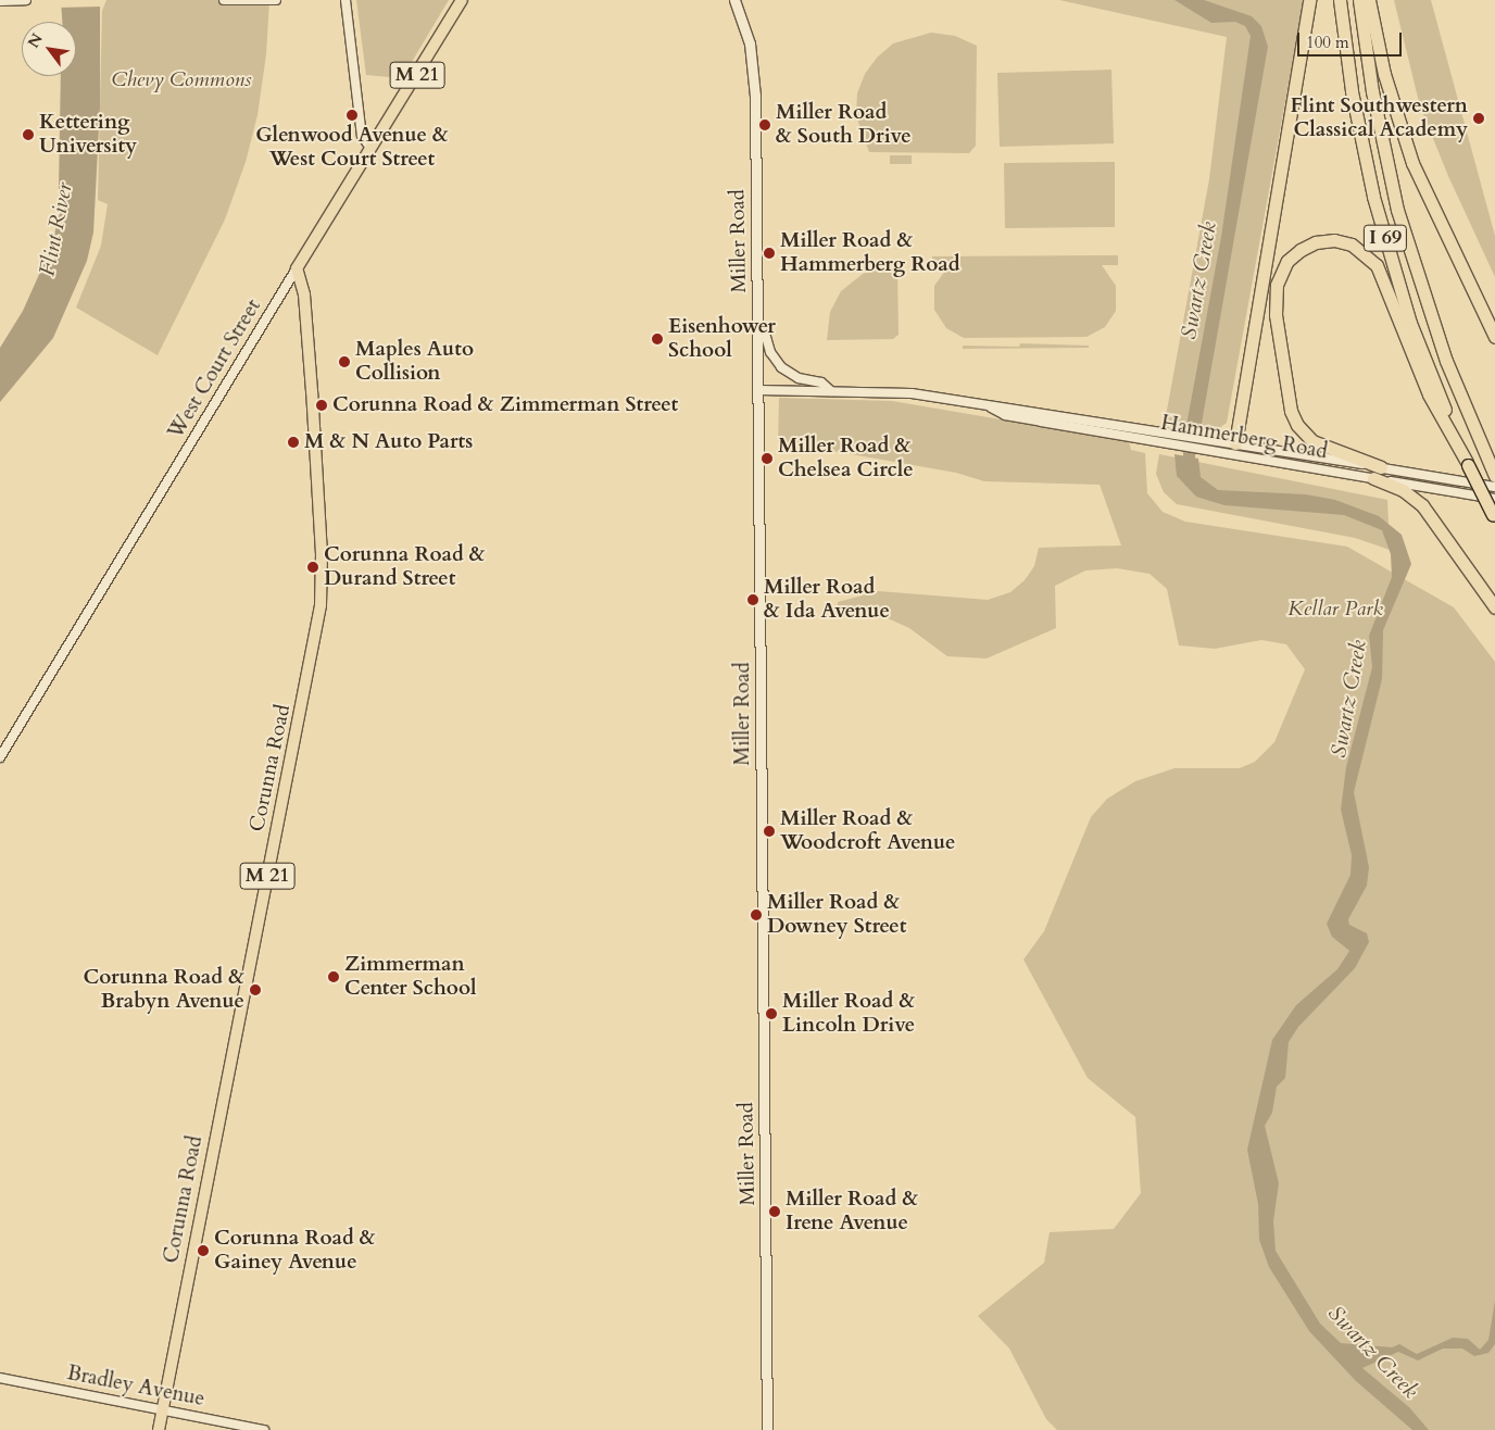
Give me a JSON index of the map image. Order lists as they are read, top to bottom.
{
  "streets": {
    "highway": ["I 69"],
    "main road": [
      "M 21",
      "Miller Road",
      "West Court Street",
      "Corunna Road"
    ],
    "street": ["Hammerberg Road", "Bradley Avenue"]
  },
  "crossings": [
    ["Miller Road", "Hammerberg Road"],
    ["West Court Street", "Corunna Road"],
    ["Corunna Road", "Bradley Avenue"]
  ],
  "water": ["Flint River", "Swartz Creek"],
  "parks": ["Chevy Commons", "Kellar Park"],
  "places": [
    "Glenwood Avenue & West Court Street",
    "Flint Southwestern Classical Academy",
    "Miller Road & South Drive",
    "Kettering University",
    "Miller Road & Hammerberg Road",
    "Eisenhower School",
    "Maples Auto Collision",
    "Corunna Road & Zimmerman Street",
    "M & N Auto Parts",
    "Miller Road & Chelsea Circle",
    "Corunna Road & Durand Street",
    "Miller Road & Ida Avenue",
    "Miller Road & Woodcroft Avenue",
    "Miller Road & Downey Street",
    "Zimmerman Center School",
    "Corunna Road & Brabyn Avenue",
    "Miller Road & Lincoln Drive",
    "Miller Road & Irene Avenue",
    "Corunna Road & Gainey Avenue"
  ],
  "scale_bar": "100 m",
  "north": "top left"
}
